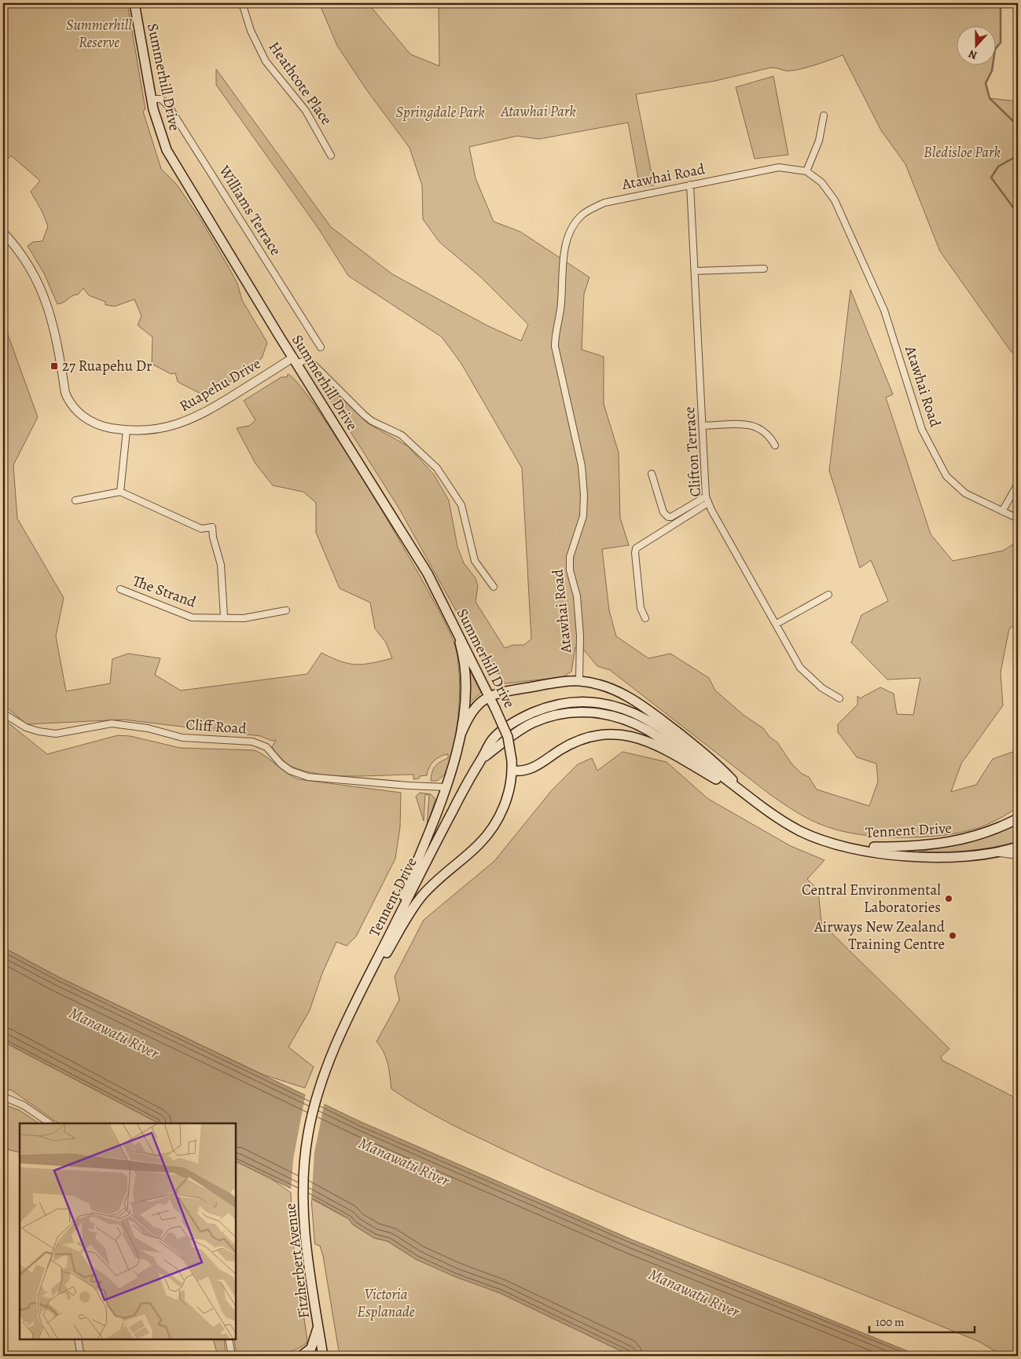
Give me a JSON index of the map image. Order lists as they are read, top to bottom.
{
  "streets": {
    "main road": ["Summerhill Drive", "Tennent Drive", "Fitzherbert Avenue"],
    "street": [
      "Heathcote Place",
      "Atawhai Road",
      "Williams Terrace",
      "Ruapehu Drive",
      "Clifton Terrace",
      "The Strand",
      "Cliff Road"
    ]
  },
  "crossings": [
    ["Summerhill Drive", "Williams Terrace"],
    ["Summerhill Drive", "Ruapehu Drive"],
    ["Summerhill Drive", "Tennent Drive"],
    ["Atawhai Road", "Clifton Terrace"],
    ["Tennent Drive", "Fitzherbert Avenue"]
  ],
  "water": ["Manawatū River"],
  "parks": [
    "Summerhill Reserve",
    "Atawhai Park",
    "Springdale Park",
    "Bledisloe Park",
    "Victoria Esplanade"
  ],
  "places": {
    "transit": ["27 Ruapehu Dr"],
    "other": ["Central Environmental Laboratories", "Airways New Zealand Training Centre"]
  },
  "scale_bar": "100 m",
  "north": "bottom"
}
